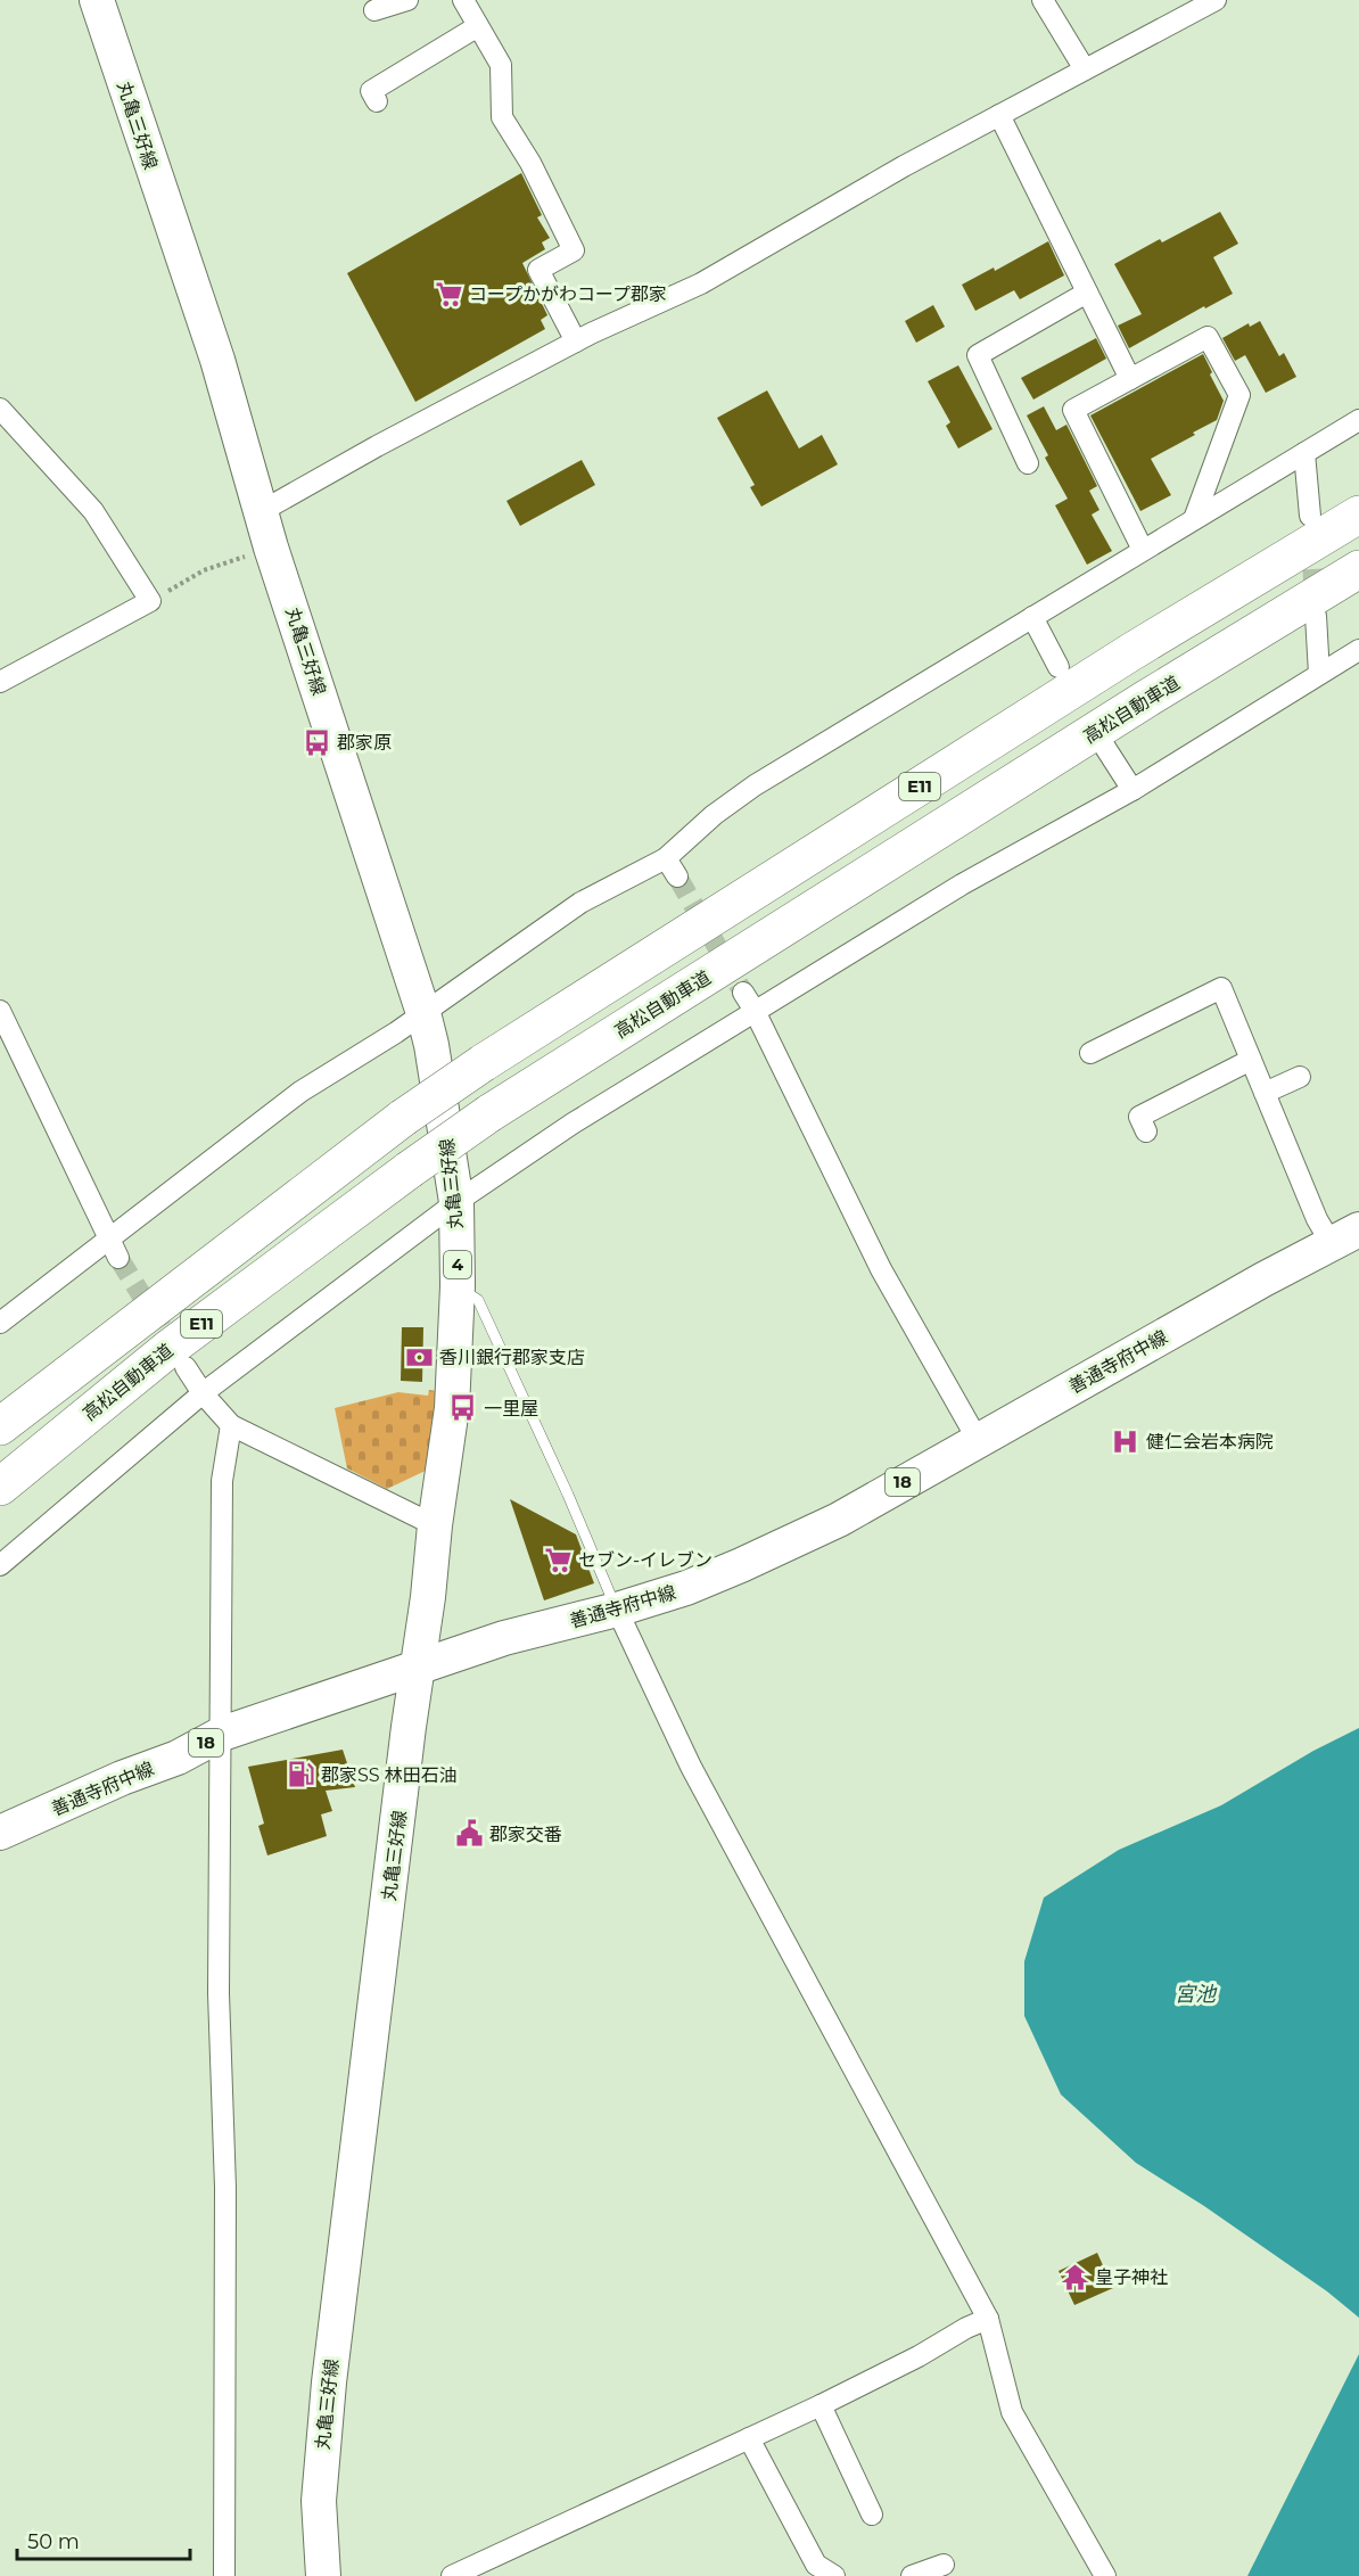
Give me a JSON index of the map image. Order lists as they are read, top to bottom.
{
  "streets": {
    "highway": ["高松自動車道", "E11"],
    "main road": [
      "丸亀三好線",
      "4",
      "善通寺府中線",
      "18"
    ]
  },
  "crossings": [
    ["丸亀三好線", "善通寺府中線"]
  ],
  "water": ["宮池"],
  "places": {
    "supermarket": ["コープかがわコープ郡家", "セブン-イレブン"],
    "bus stop": ["郡家原", "一里屋"],
    "bank": ["香川銀行郡家支店"],
    "hospital": ["健仁会岩本病院"],
    "fuel station": ["郡家SS 林田石油"],
    "public building": ["郡家交番"],
    "temple": ["皇子神社"]
  },
  "scale_bar": "50 m"
}
